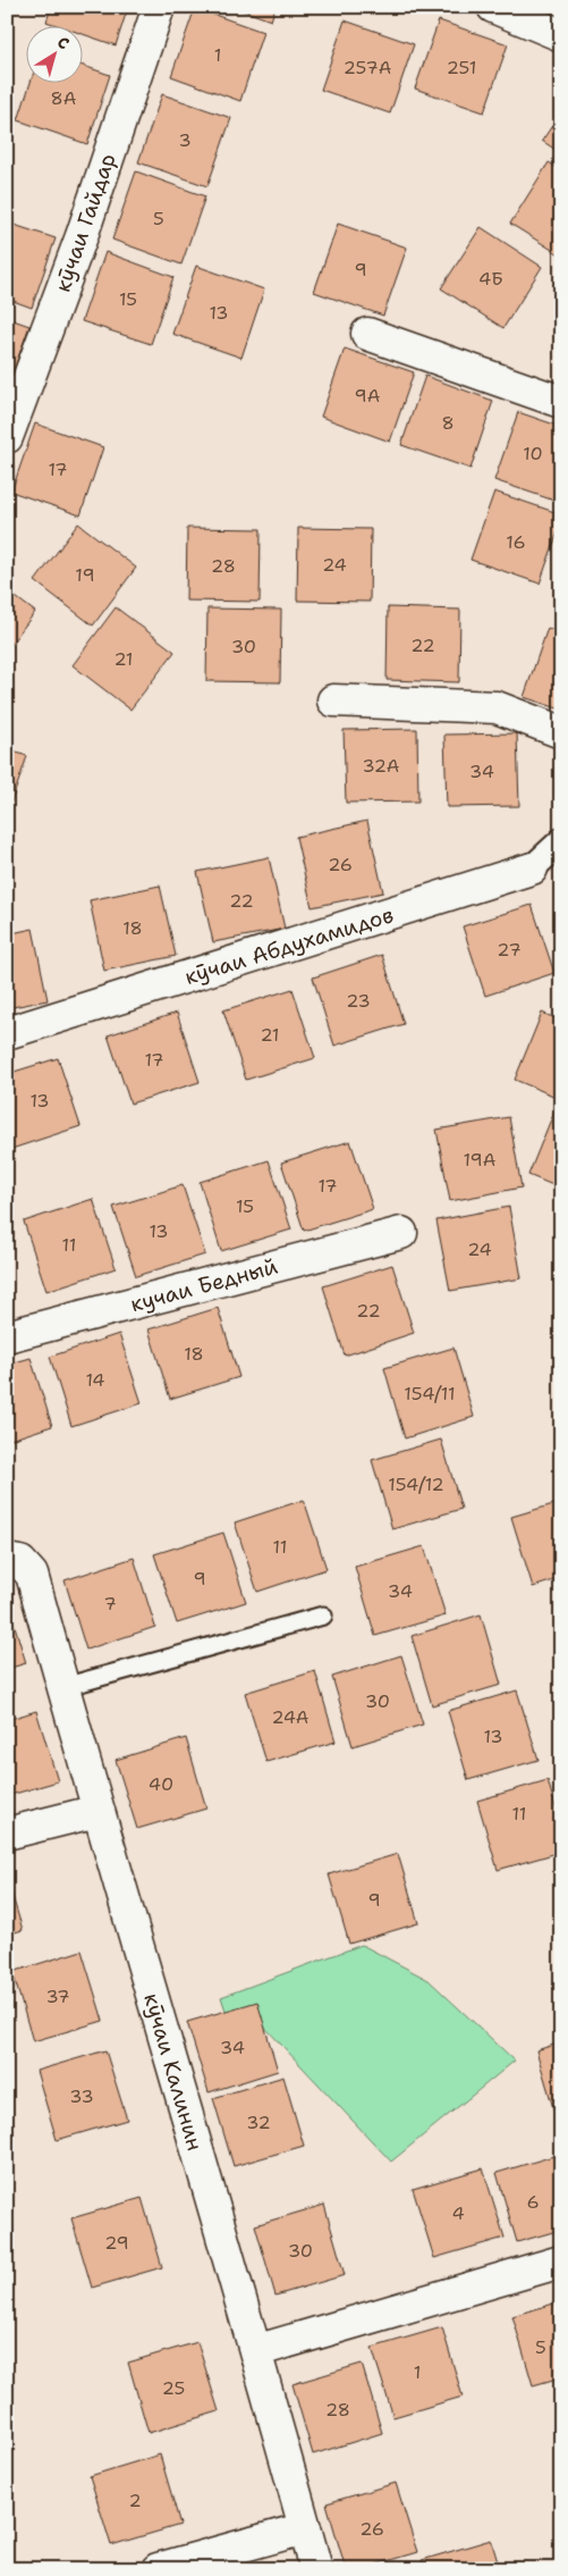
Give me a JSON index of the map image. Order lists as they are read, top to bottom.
{
  "streets": {
    "street": [
      "кӯчаи Гайдар",
      "кӯчаи Абдухамидов",
      "кучаи Бедный",
      "кӯчаи Калинин"
    ]
  },
  "house_numbers": [
    "1",
    "257А",
    "251",
    "8А",
    "3",
    "5",
    "9",
    "4Б",
    "15",
    "13",
    "9А",
    "8",
    "10",
    "17",
    "16",
    "24",
    "28",
    "19",
    "22",
    "30",
    "21",
    "32А",
    "34",
    "26",
    "22",
    "18",
    "27",
    "23",
    "21",
    "17",
    "13",
    "19А",
    "17",
    "15",
    "13",
    "11",
    "24",
    "22",
    "18",
    "14",
    "154/11",
    "154/12",
    "11",
    "9",
    "34",
    "7",
    "30",
    "24А",
    "13",
    "40",
    "11",
    "9",
    "37",
    "34",
    "33",
    "32",
    "6",
    "4",
    "29",
    "30",
    "5",
    "1",
    "25",
    "28",
    "2",
    "26"
  ],
  "north": "top right"
}
